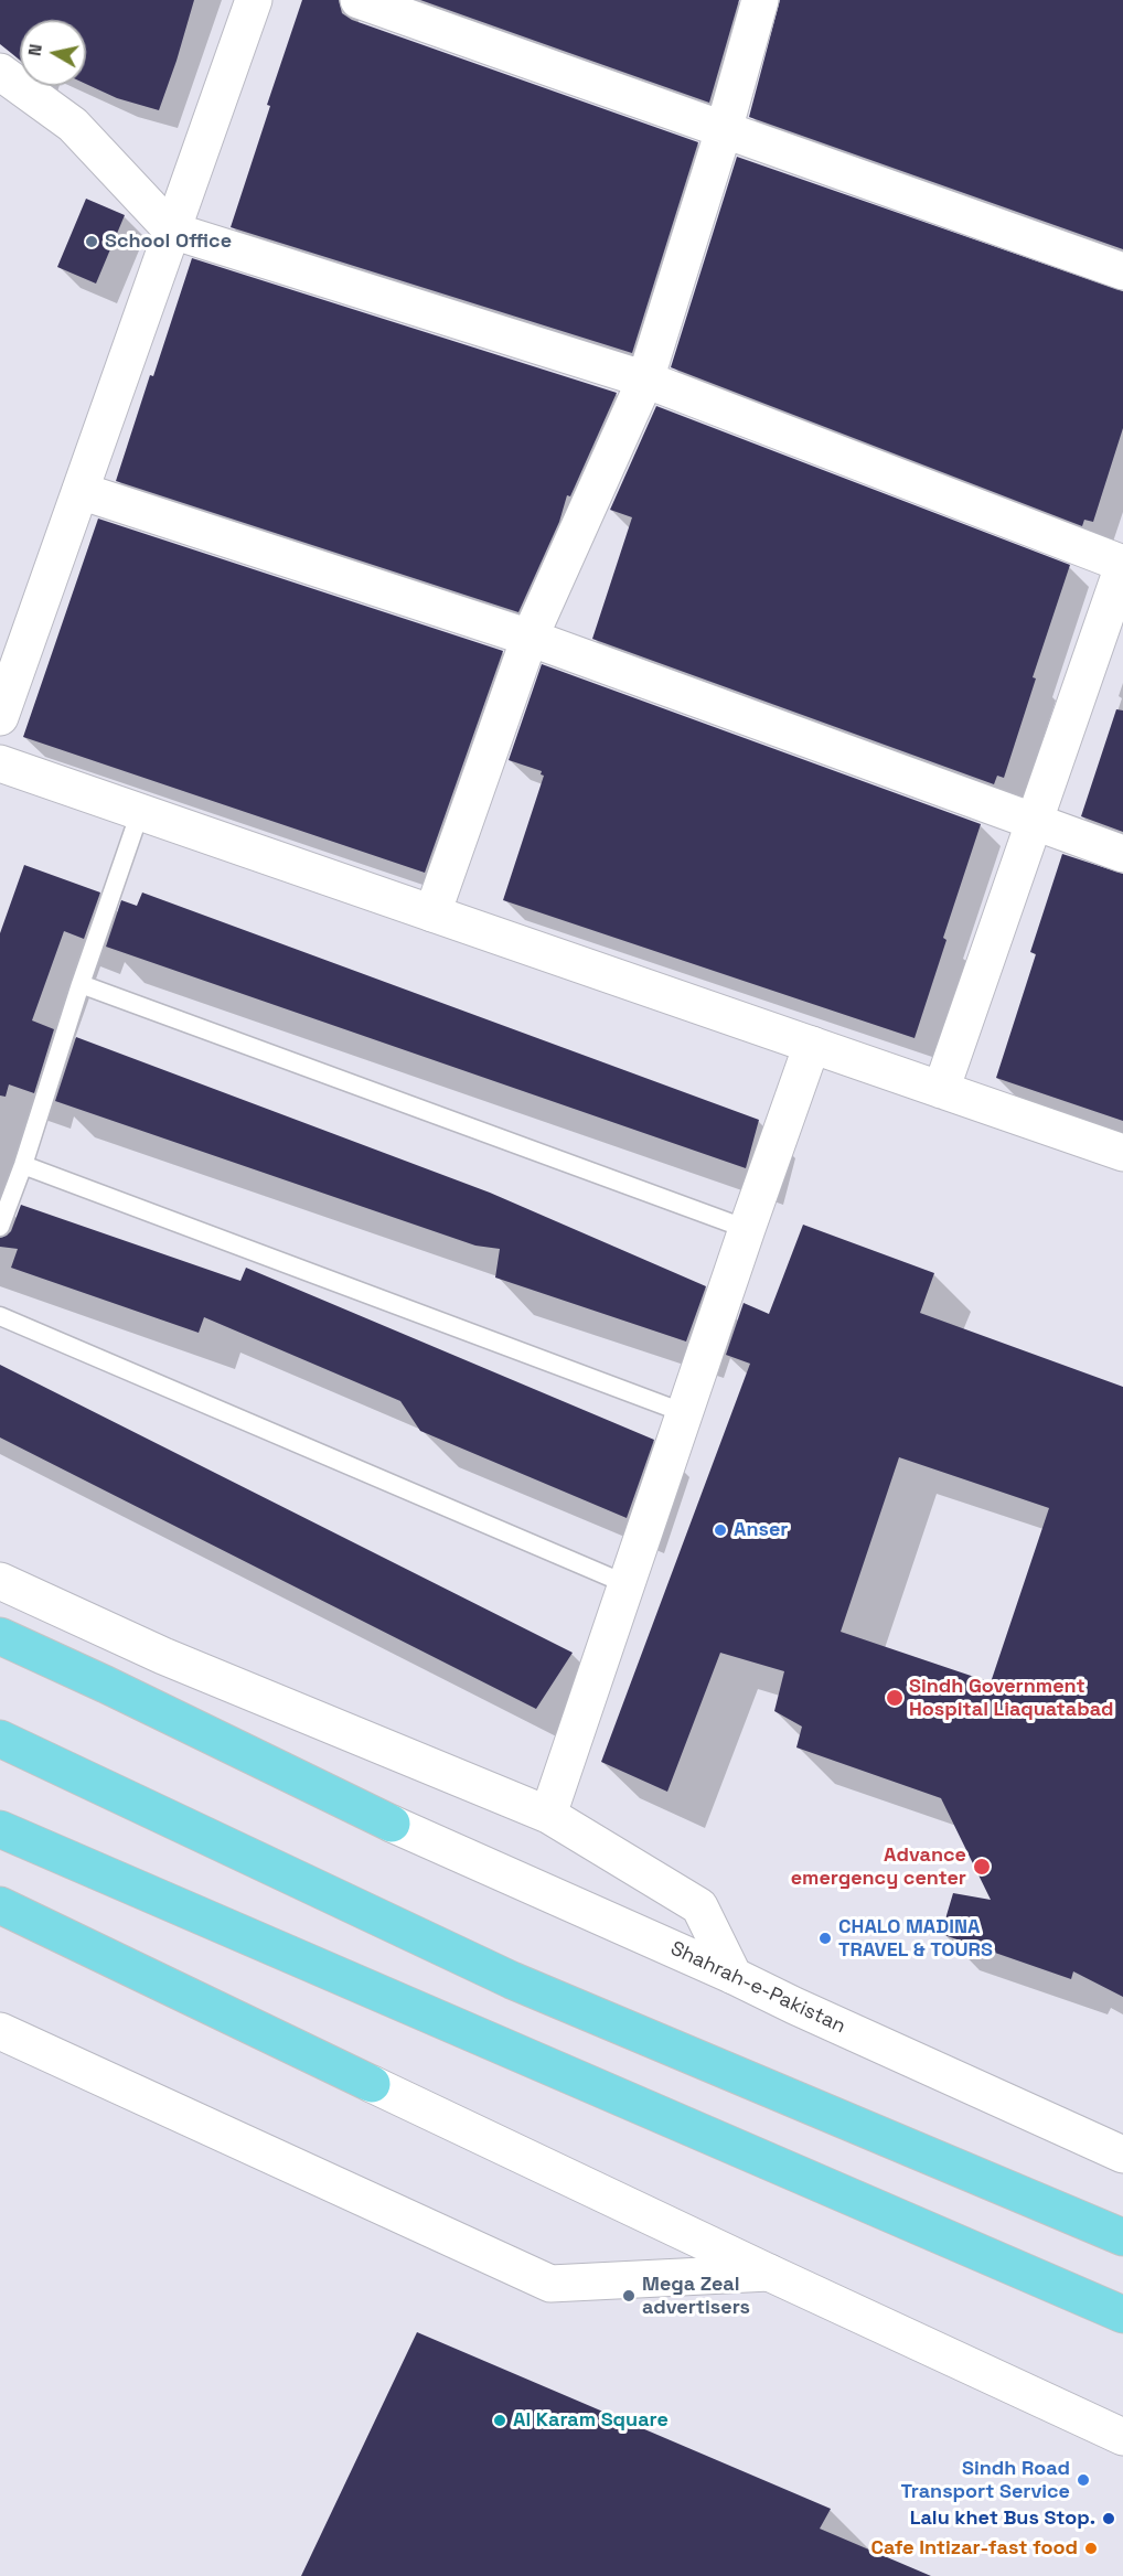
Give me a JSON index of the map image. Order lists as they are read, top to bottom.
{
  "streets": {
    "street": ["Shahrah-e-Pakistan"]
  },
  "places": [
    "School Office",
    "Anser",
    "Sindh Government Hospital Liaquatabad",
    "Advance emergency center",
    "CHALO MADINA TRAVEL & TOURS",
    "Mega Zeal advertisers",
    "Al Karam Square",
    "Sindh Road Transport Service",
    "Lalu khet Bus Stop.",
    "Cafe Intizar-fast food"
  ],
  "north": "left"
}
